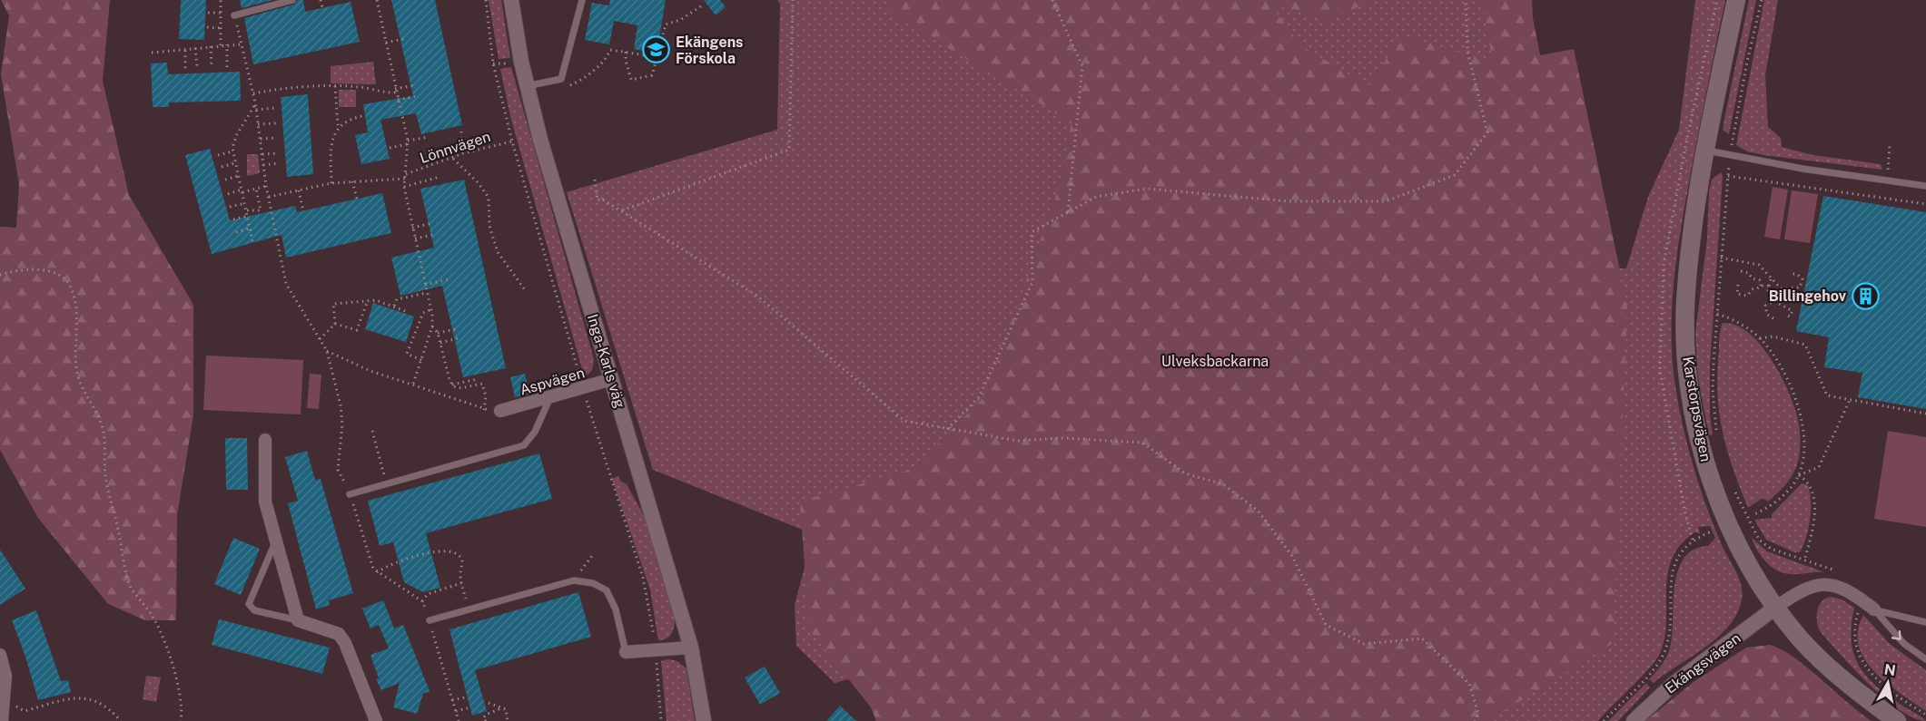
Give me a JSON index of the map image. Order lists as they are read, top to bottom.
{
  "streets": {
    "main road": ["Karstorpsvägen"],
    "street": ["Inga-Karls väg", "Aspvägen", "Ekängsvägen"],
    "path": ["Lönnvägen"]
  },
  "crossings": [
    ["Inga-Karls väg", "Aspvägen"],
    ["Karstorpsvägen", "Ekängsvägen"]
  ],
  "parks": ["Ulveksbackarna"],
  "places": {
    "school or university": ["Ekängens Förskola"],
    "building": ["Billingehov"]
  },
  "north": "top"
}
